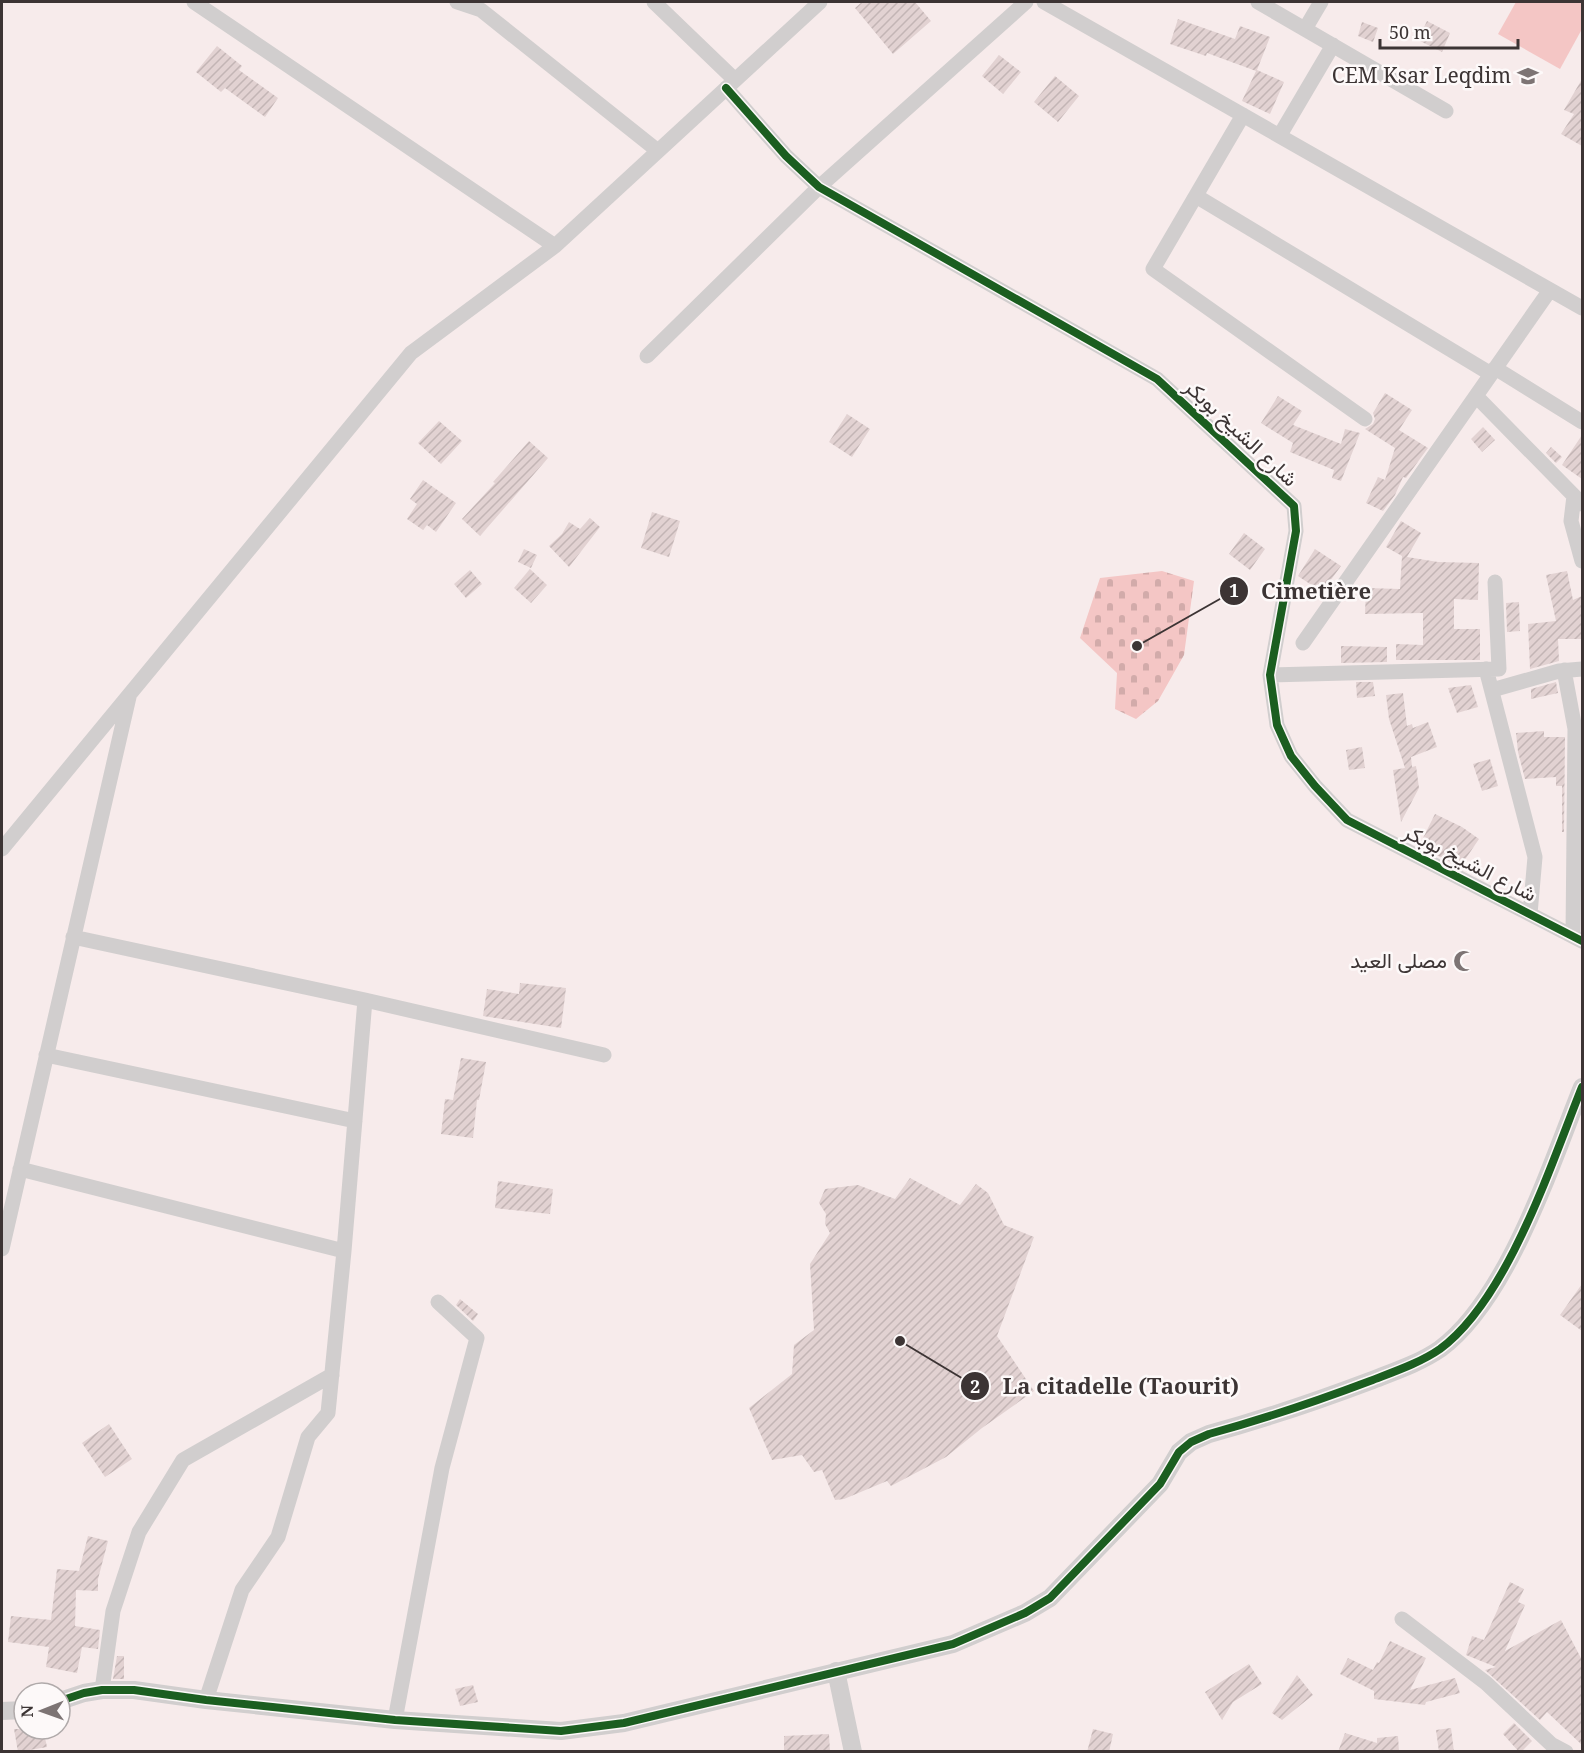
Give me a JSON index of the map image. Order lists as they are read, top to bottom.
{
  "streets": {
    "street": ["شارع الشيخ بوبكر"]
  },
  "places": {
    "school or university": ["CEM Ksar Leqdim"],
    "other": ["Cimetière", "La citadelle (Taourit)"],
    "mosque": ["مصلى العيد"]
  },
  "scale_bar": "50 m",
  "north": "left"
}
